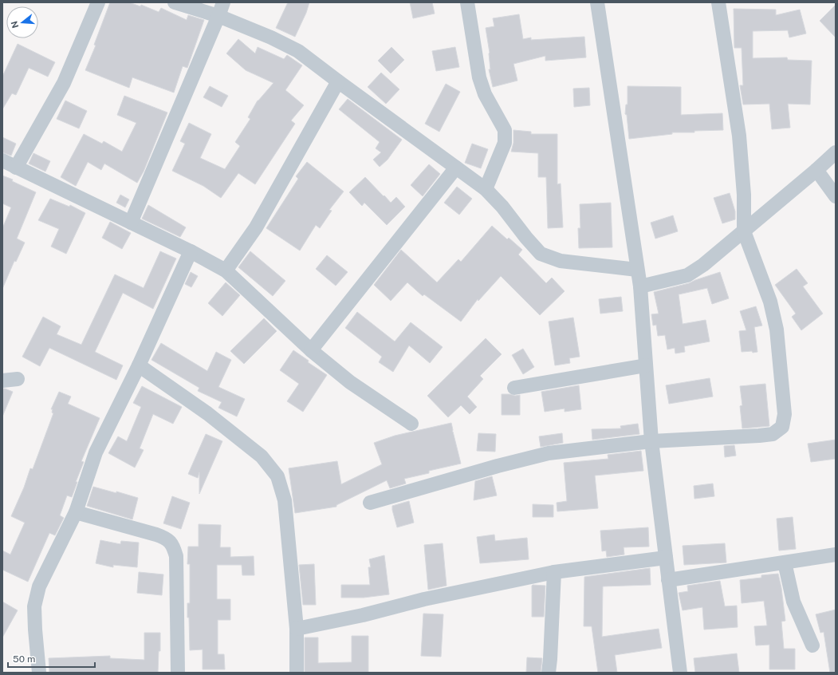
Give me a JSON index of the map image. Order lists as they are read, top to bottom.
{
  "scale_bar": "50 m",
  "north": "left"
}
